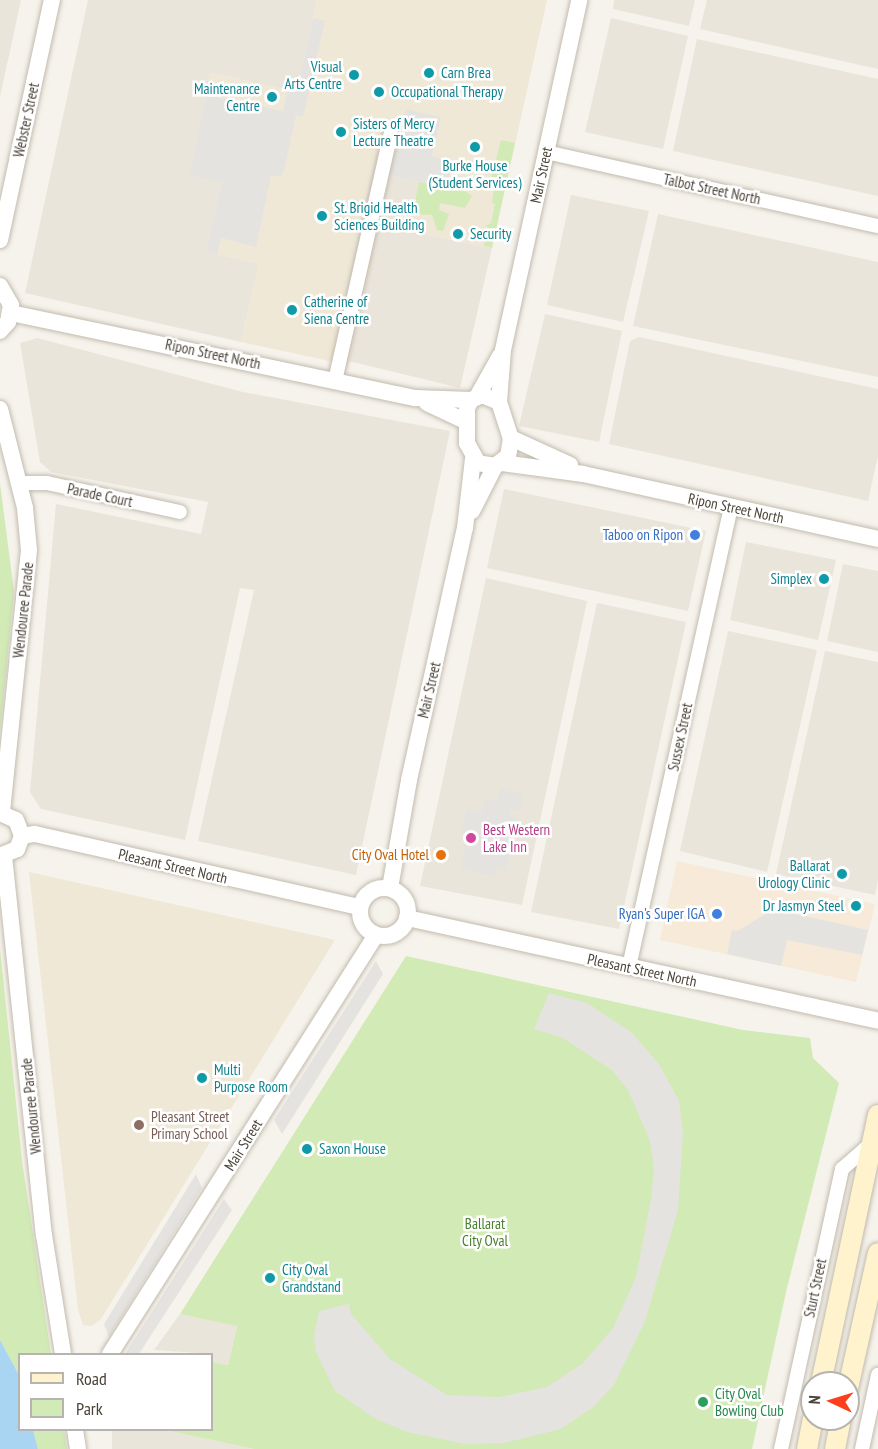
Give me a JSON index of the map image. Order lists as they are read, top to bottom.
{
  "streets": {
    "main road": ["Sturt Street"],
    "street": [
      "Webster Street",
      "Mair Street",
      "Talbot Street North",
      "Ripon Street North",
      "Parade Court",
      "Wendouree Parade",
      "Sussex Street",
      "Pleasant Street North"
    ]
  },
  "crossings": [
    ["Mair Street", "Talbot Street North"],
    ["Mair Street", "Ripon Street North"],
    ["Mair Street", "Pleasant Street North"],
    ["Ripon Street North", "Sussex Street"],
    ["Parade Court", "Wendouree Parade"],
    ["Sussex Street", "Pleasant Street North"]
  ],
  "parks": ["Ballarat City Oval"],
  "places": [
    "Carn Brea",
    "Visual Arts Centre",
    "Occupational Therapy",
    "Maintenance Centre",
    "Sisters of Mercy Lecture Theatre",
    "Burke House (Student Services)",
    "St. Brigid Health Sciences Building",
    "Security",
    "Catherine of Siena Centre",
    "Taboo on Ripon",
    "Simplex",
    "Best Western Lake Inn",
    "City Oval Hotel",
    "Ballarat Urology Clinic",
    "Dr Jasmyn Steel",
    "Ryan's Super IGA",
    "Multi Purpose Room",
    "Pleasant Street Primary School",
    "Saxon House",
    "City Oval Grandstand",
    "City Oval Bowling Club"
  ],
  "legend": ["Road", "Park"],
  "north": "left"
}
